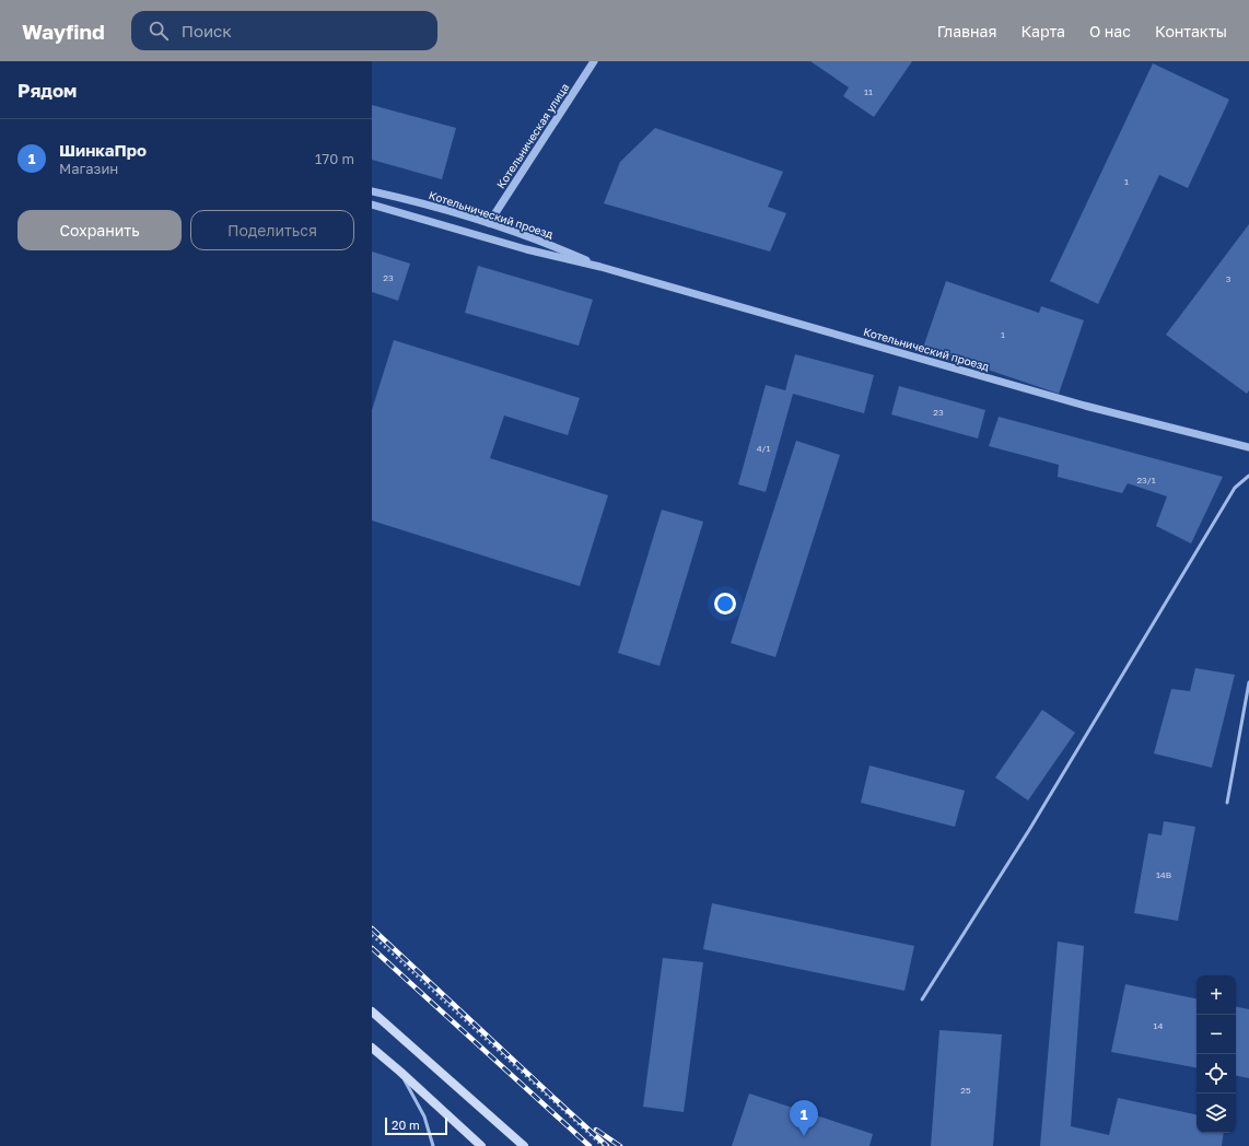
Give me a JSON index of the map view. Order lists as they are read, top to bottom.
{
  "streets": {
    "street": ["Котельническая улица", "Котельнический проезд"]
  },
  "crossings": [
    ["Котельническая улица", "Котельнический проезд"]
  ],
  "house_numbers": [
    "11",
    "1",
    "23",
    "3",
    "1",
    "23",
    "4/1",
    "23/1",
    "14В",
    "14",
    "25"
  ],
  "scale_bar": "20 m",
  "page": {
    "header": "Wayfind",
    "search": "Поиск",
    "nav": [
      "Главная",
      "Карта",
      "О нас",
      "Контакты"
    ],
    "heading": "Рядом",
    "list": [
      {
        "mark": "1",
        "name": "ШинкаПро",
        "note": "Магазин",
        "value": "170 m"
      }
    ],
    "buttons": ["Сохранить", "Поделиться"],
    "map_buttons": ["+", "−"],
    "pins": "1",
    "scale": "20 m"
  }
}
